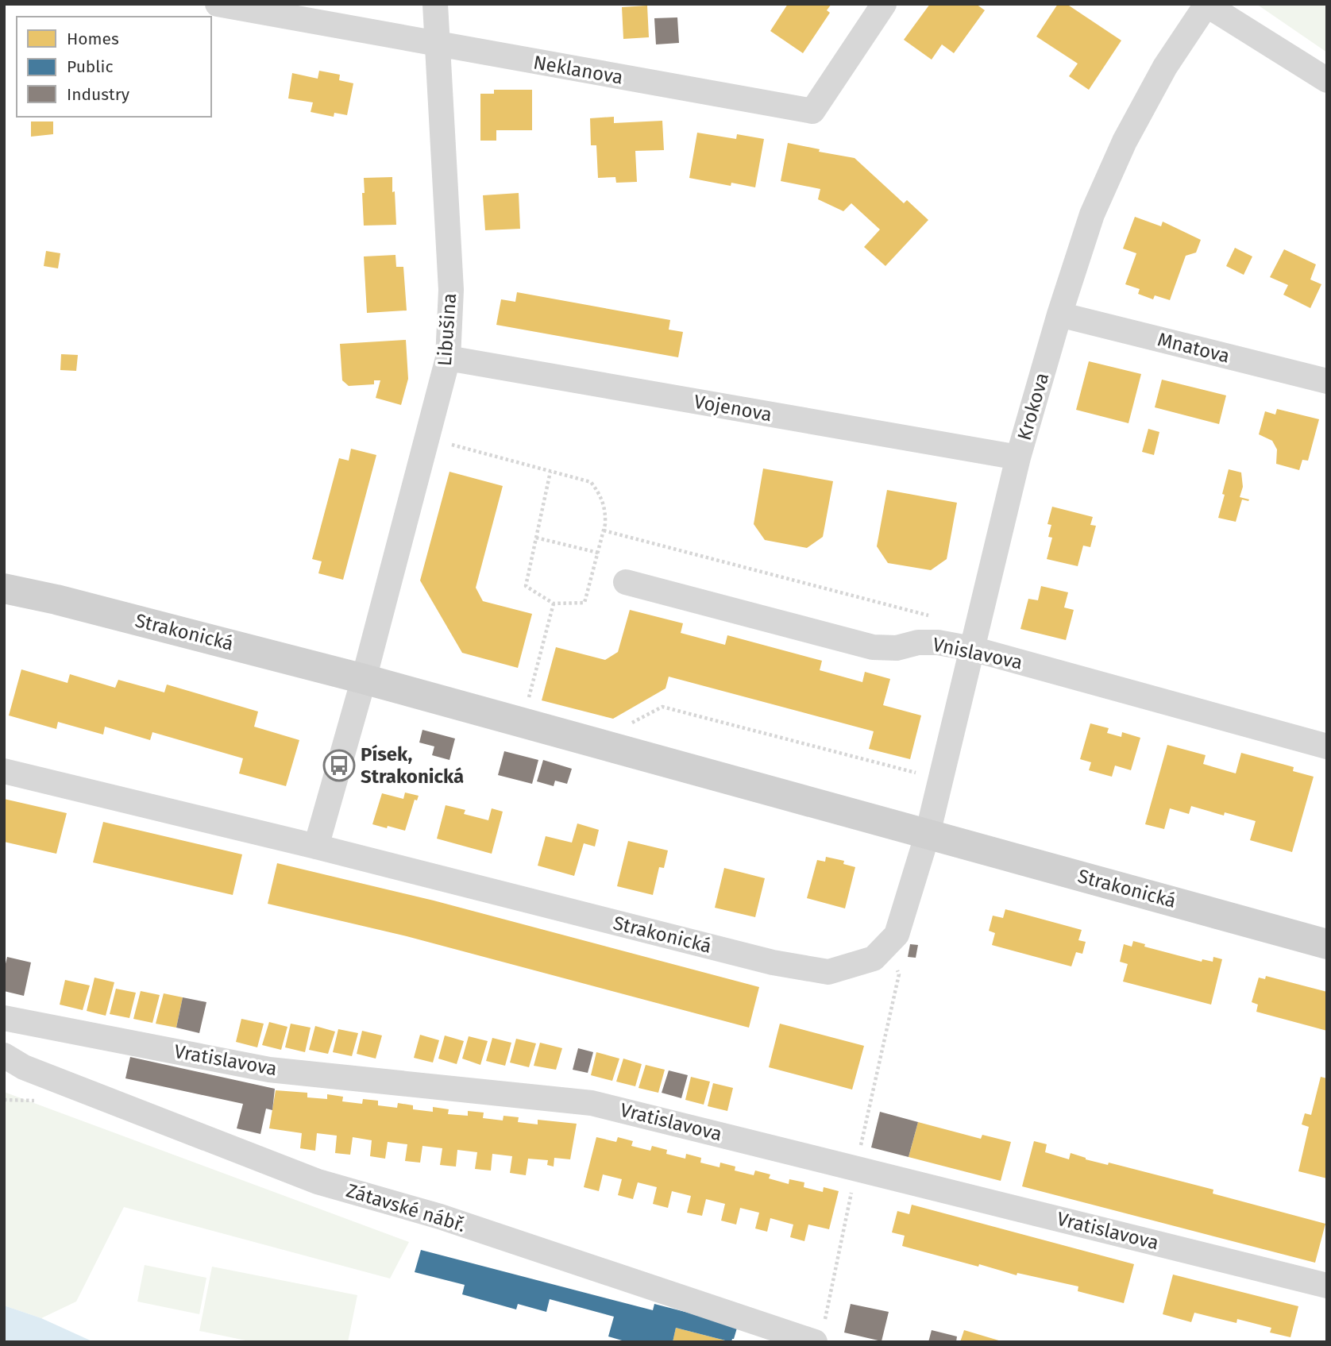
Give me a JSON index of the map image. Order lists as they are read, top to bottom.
{
  "streets": {
    "main road": ["Strakonická"],
    "street": [
      "Neklanova",
      "Libušina",
      "Mnatova",
      "Krokova",
      "Vojenova",
      "Vnislavova",
      "Vratislavova",
      "Zátavské nábř."
    ]
  },
  "crossings": [
    ["Neklanova", "Libušina"],
    ["Libušina", "Vojenova"],
    ["Libušina", "Strakonická"],
    ["Mnatova", "Krokova"],
    ["Krokova", "Vojenova"],
    ["Krokova", "Strakonická"],
    ["Krokova", "Vnislavova"]
  ],
  "places": {
    "bus stop": ["Písek, Strakonická"]
  },
  "legend": ["Homes", "Public", "Industry"]
}
